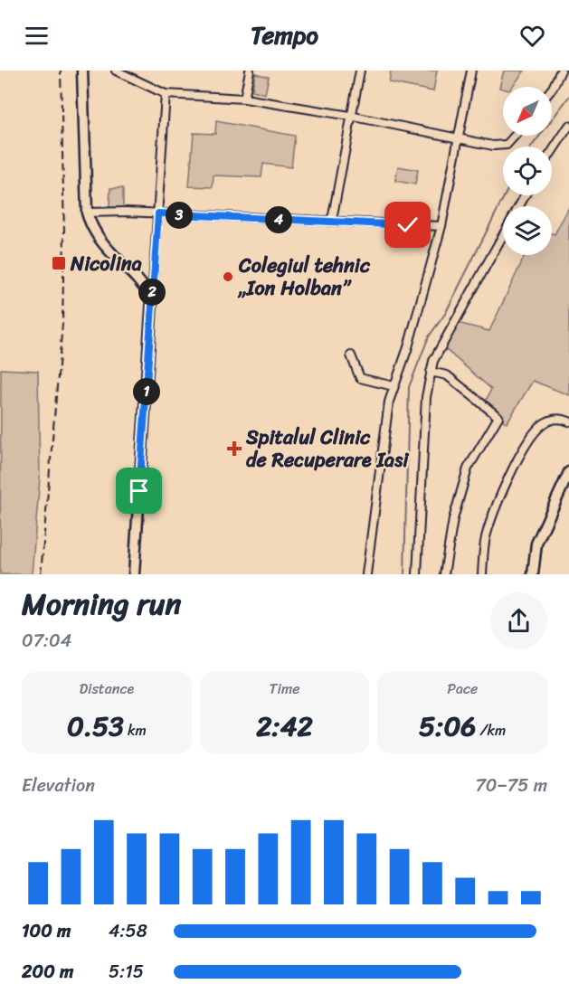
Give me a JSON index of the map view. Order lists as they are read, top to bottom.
{
  "places": {
    "transit": ["Nicolina"],
    "other": ["Colegiul tehnic „Ion Holban”"],
    "health": ["Spitalul Clinic de Recuperare Iasi"]
  },
  "north": "bottom left",
  "page": {
    "header": "Tempo",
    "pins": [
      "3",
      "4",
      "2",
      "1"
    ],
    "heading": ["Morning run", "07:04"],
    "stats": [
      ["Distance", "0.53 km"],
      ["Time", "2:42"],
      ["Pace", "5:06 /km"]
    ],
    "chart": ["Elevation", "70–75 m"],
    "list": [
      {
        "name": "100 m",
        "note": "4:58"
      },
      {
        "name": "200 m",
        "note": "5:15"
      }
    ]
  }
}
